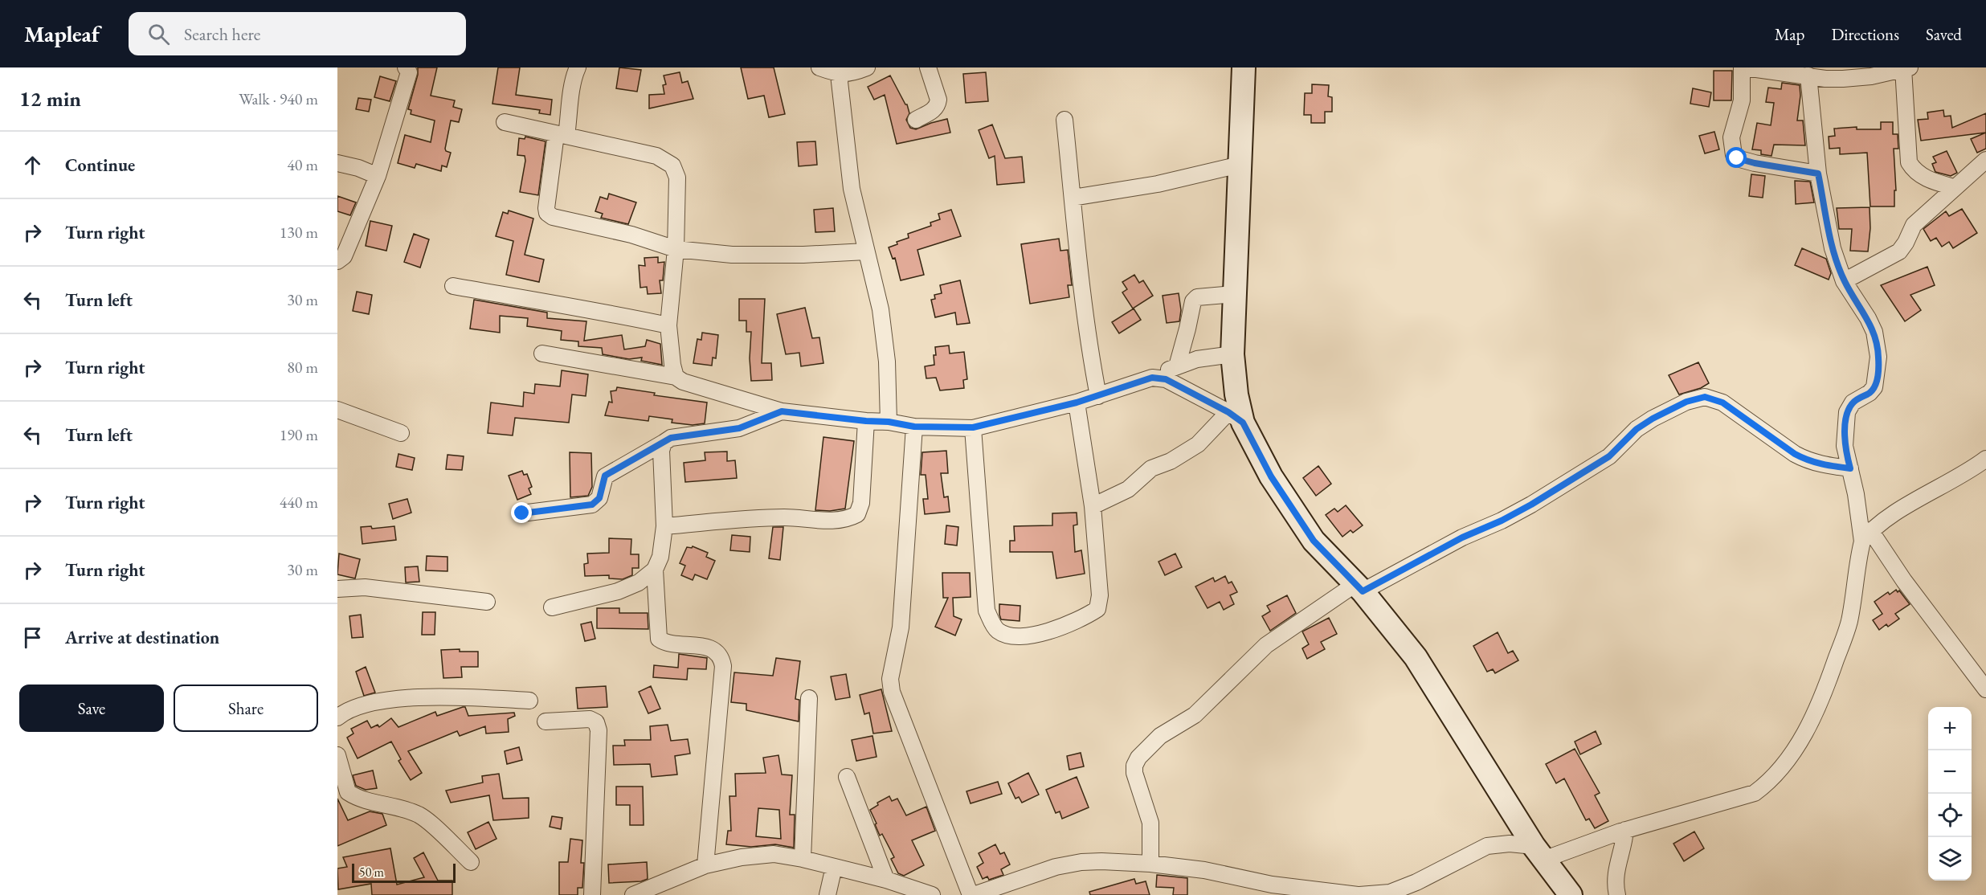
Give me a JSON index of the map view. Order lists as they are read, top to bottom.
{
  "scale_bar": "50 m",
  "page": {
    "header": "Mapleaf",
    "search": "Search here",
    "nav": ["Map", "Directions", "Saved"],
    "heading": ["12 min", "Walk · 940 m"],
    "list": [
      ["Continue", "40 m"],
      ["Turn right", "130 m"],
      ["Turn left", "30 m"],
      ["Turn right", "80 m"],
      ["Turn left", "190 m"],
      ["Turn right", "440 m"],
      ["Turn right", "30 m"],
      "Arrive at destination"
    ],
    "buttons": ["Save", "Share"],
    "map_buttons": ["+", "−"],
    "scale": "50 m"
  }
}
